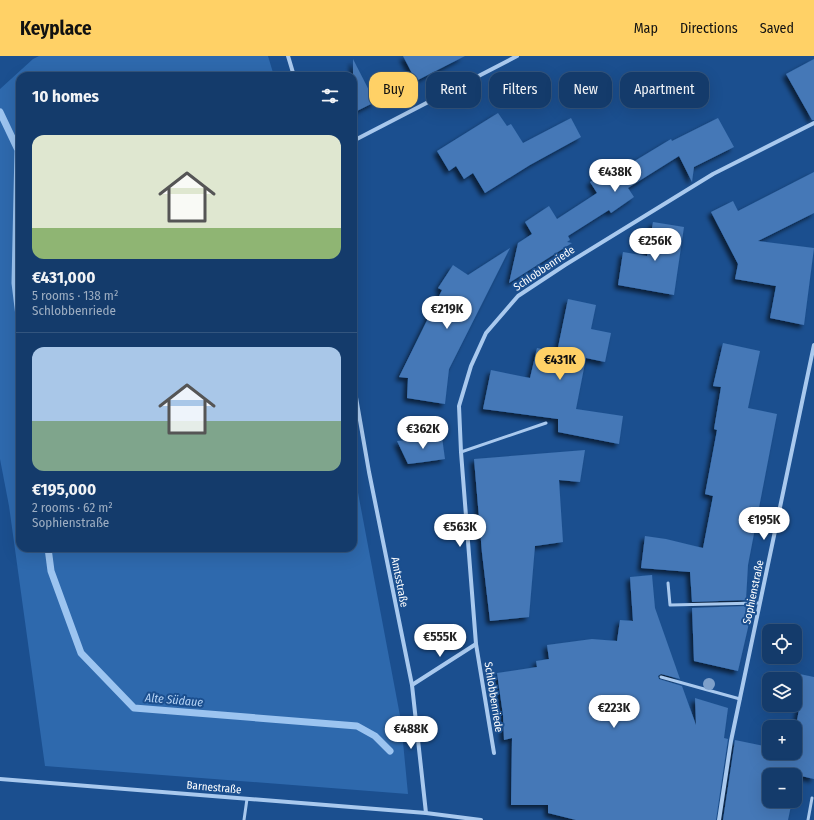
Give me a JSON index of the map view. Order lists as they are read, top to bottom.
{
  "streets": {
    "street": [
      "Schlobbenriede",
      "Amtsstraße",
      "Sophienstraße",
      "Barnestraße"
    ]
  },
  "crossings": [
    ["Amtsstraße", "Barnestraße"]
  ],
  "water": ["Alte Südaue"],
  "page": {
    "header": "Keyplace",
    "nav": ["Map", "Directions", "Saved"],
    "chip": [
      "Buy",
      "Rent",
      "Filters",
      "New",
      "Apartment"
    ],
    "heading": "10 homes",
    "list": [
      {
        "name": "€431,000",
        "note": "5 rooms · 138 m² · Schlobbenriede"
      },
      {
        "name": "€195,000",
        "note": "2 rooms · 62 m² · Sophienstraße"
      }
    ],
    "price": [
      "€438K",
      "€256K",
      "€219K",
      "€431K",
      "€362K",
      "€195K",
      "€563K",
      "€555K",
      "€223K",
      "€488K"
    ],
    "map_buttons": ["+", "−"]
  }
}
